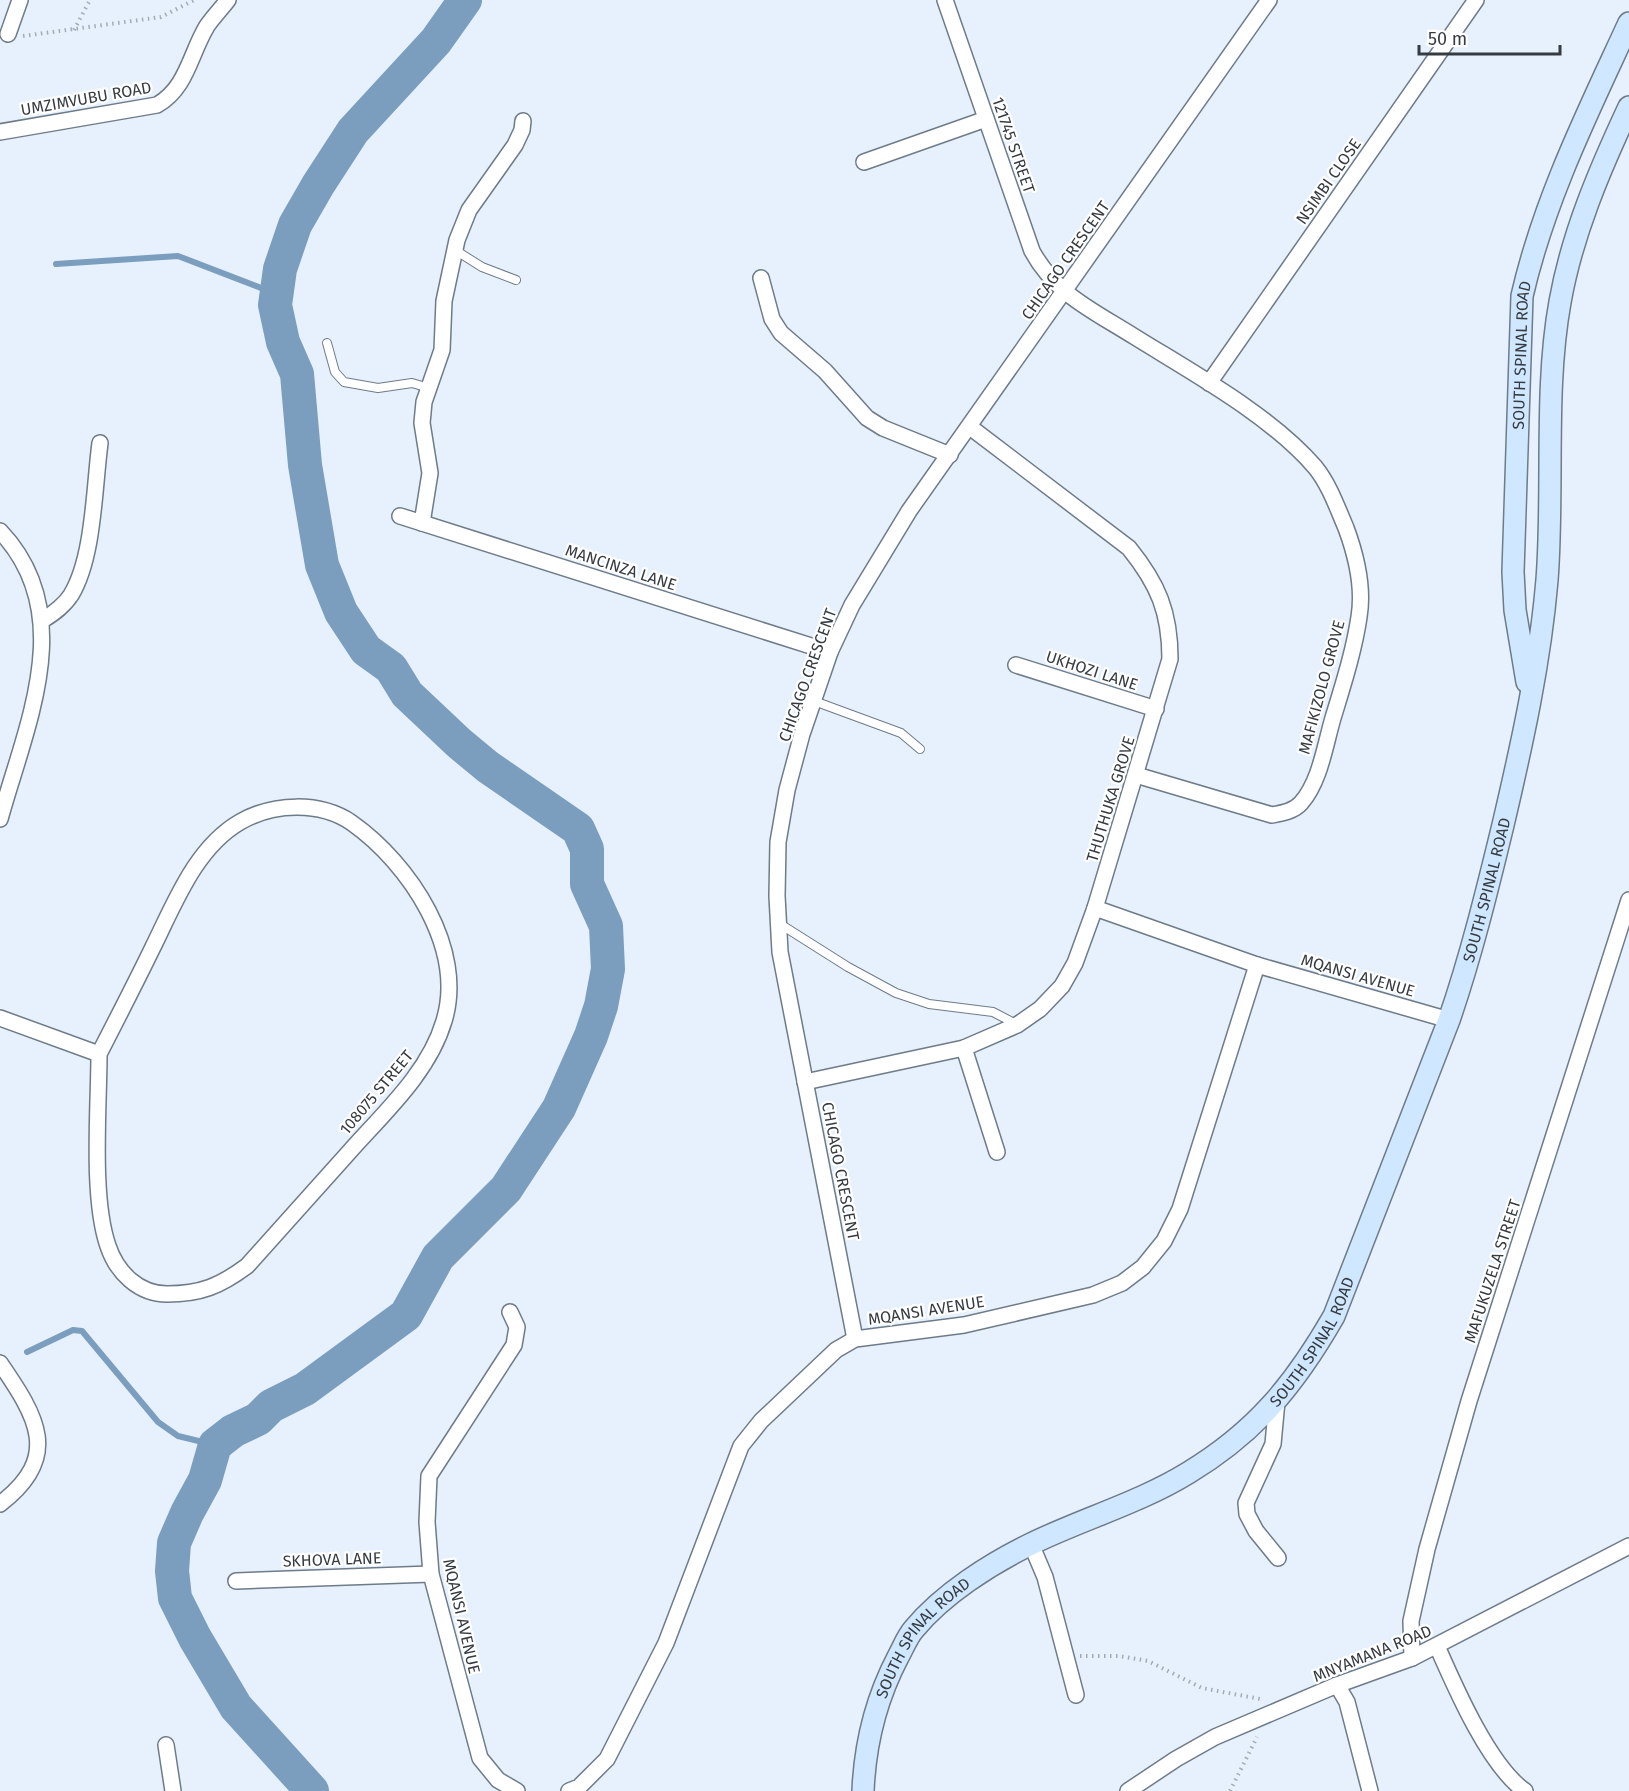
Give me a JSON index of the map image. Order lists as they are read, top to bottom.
{
  "streets": {
    "street": [
      "UMZIMVUBU ROAD",
      "121745 STREET",
      "NSIMBI CLOSE",
      "CHICAGO CRESCENT",
      "SOUTH SPINAL ROAD",
      "MANCINZA LANE",
      "UKHOZI LANE",
      "MAFIKIZOLO GROVE",
      "THUTHUKA GROVE",
      "MQANSI AVENUE",
      "108075 STREET",
      "MAFUKUZELA STREET",
      "SKHOVA LANE",
      "MNYAMANA ROAD"
    ]
  },
  "crossings": [
    ["121745 STREET", "CHICAGO CRESCENT"],
    ["121745 STREET", "MAFIKIZOLO GROVE"],
    ["NSIMBI CLOSE", "MAFIKIZOLO GROVE"],
    ["CHICAGO CRESCENT", "MANCINZA LANE"],
    ["CHICAGO CRESCENT", "MAFIKIZOLO GROVE"],
    ["CHICAGO CRESCENT", "THUTHUKA GROVE"],
    ["CHICAGO CRESCENT", "MQANSI AVENUE"],
    ["SOUTH SPINAL ROAD", "MQANSI AVENUE"],
    ["UKHOZI LANE", "THUTHUKA GROVE"],
    ["MAFIKIZOLO GROVE", "THUTHUKA GROVE"],
    ["THUTHUKA GROVE", "MQANSI AVENUE"],
    ["MQANSI AVENUE", "SKHOVA LANE"],
    ["MAFUKUZELA STREET", "MNYAMANA ROAD"]
  ],
  "scale_bar": "50 m"
}
